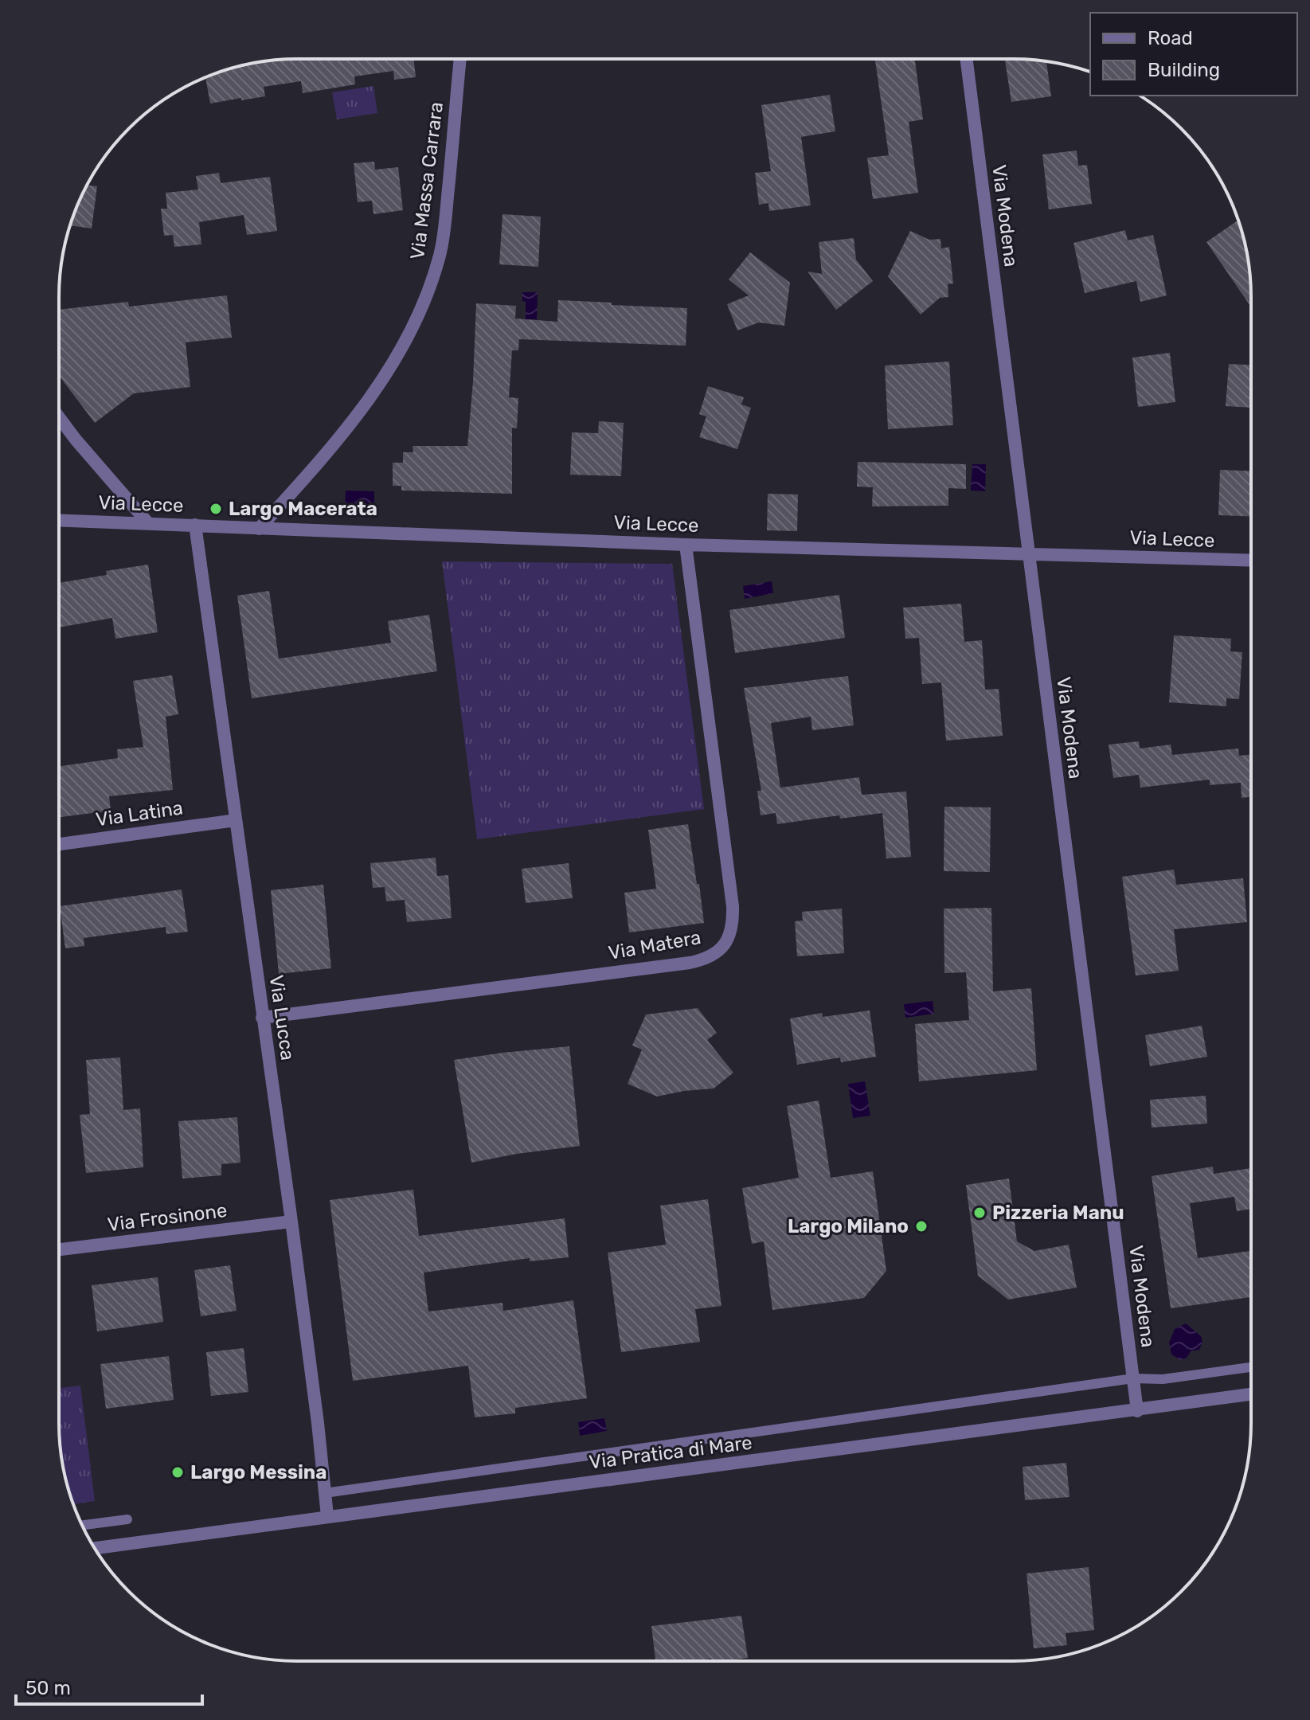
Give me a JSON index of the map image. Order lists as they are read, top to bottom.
{
  "streets": {
    "street": [
      "Via Massa Carrara",
      "Via Modena",
      "Via Lecce",
      "Via Latina",
      "Via Matera",
      "Via Lucca",
      "Via Frosinone",
      "Via Pratica di Mare"
    ]
  },
  "crossings": [
    ["Via Massa Carrara", "Via Lecce"],
    ["Via Modena", "Via Lecce"],
    ["Via Modena", "Via Pratica di Mare"],
    ["Via Lecce", "Via Matera"],
    ["Via Lecce", "Via Lucca"],
    ["Via Latina", "Via Lucca"],
    ["Via Matera", "Via Lucca"],
    ["Via Lucca", "Via Frosinone"],
    ["Via Lucca", "Via Pratica di Mare"]
  ],
  "places": [
    "Largo Macerata",
    "Pizzeria Manu",
    "Largo Milano",
    "Largo Messina"
  ],
  "legend": ["Road", "Building"],
  "scale_bar": "50 m"
}
